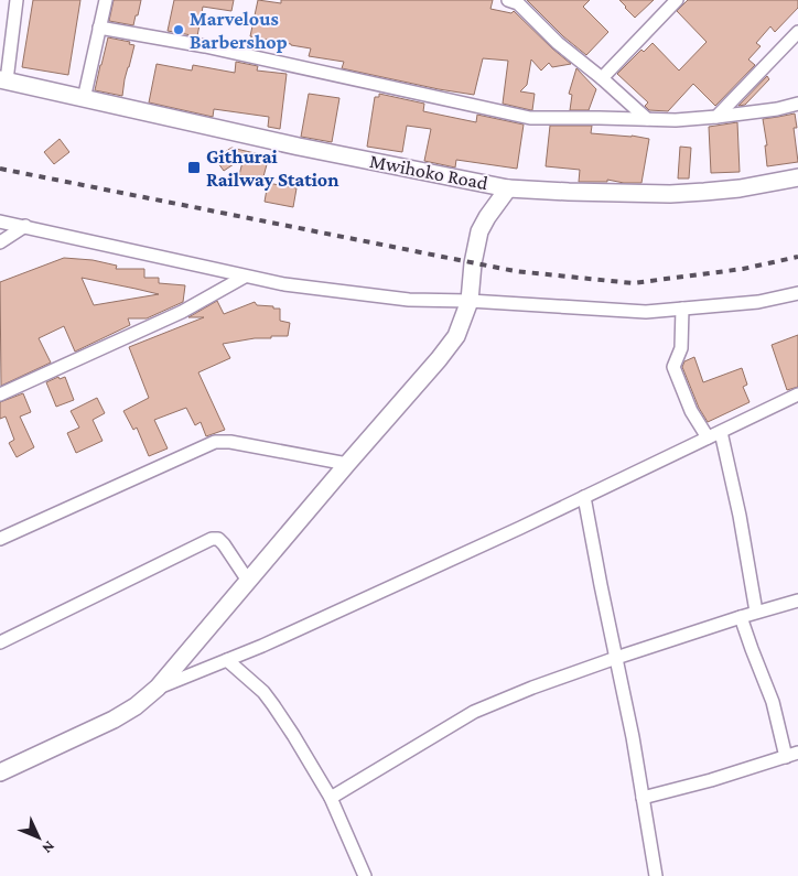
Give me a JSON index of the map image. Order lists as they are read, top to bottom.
{
  "streets": {
    "street": ["Mwihoko Road"]
  },
  "places": {
    "other": ["Marvelous Barbershop"],
    "transit": ["Githurai Railway Station"]
  },
  "north": "bottom right"
}
